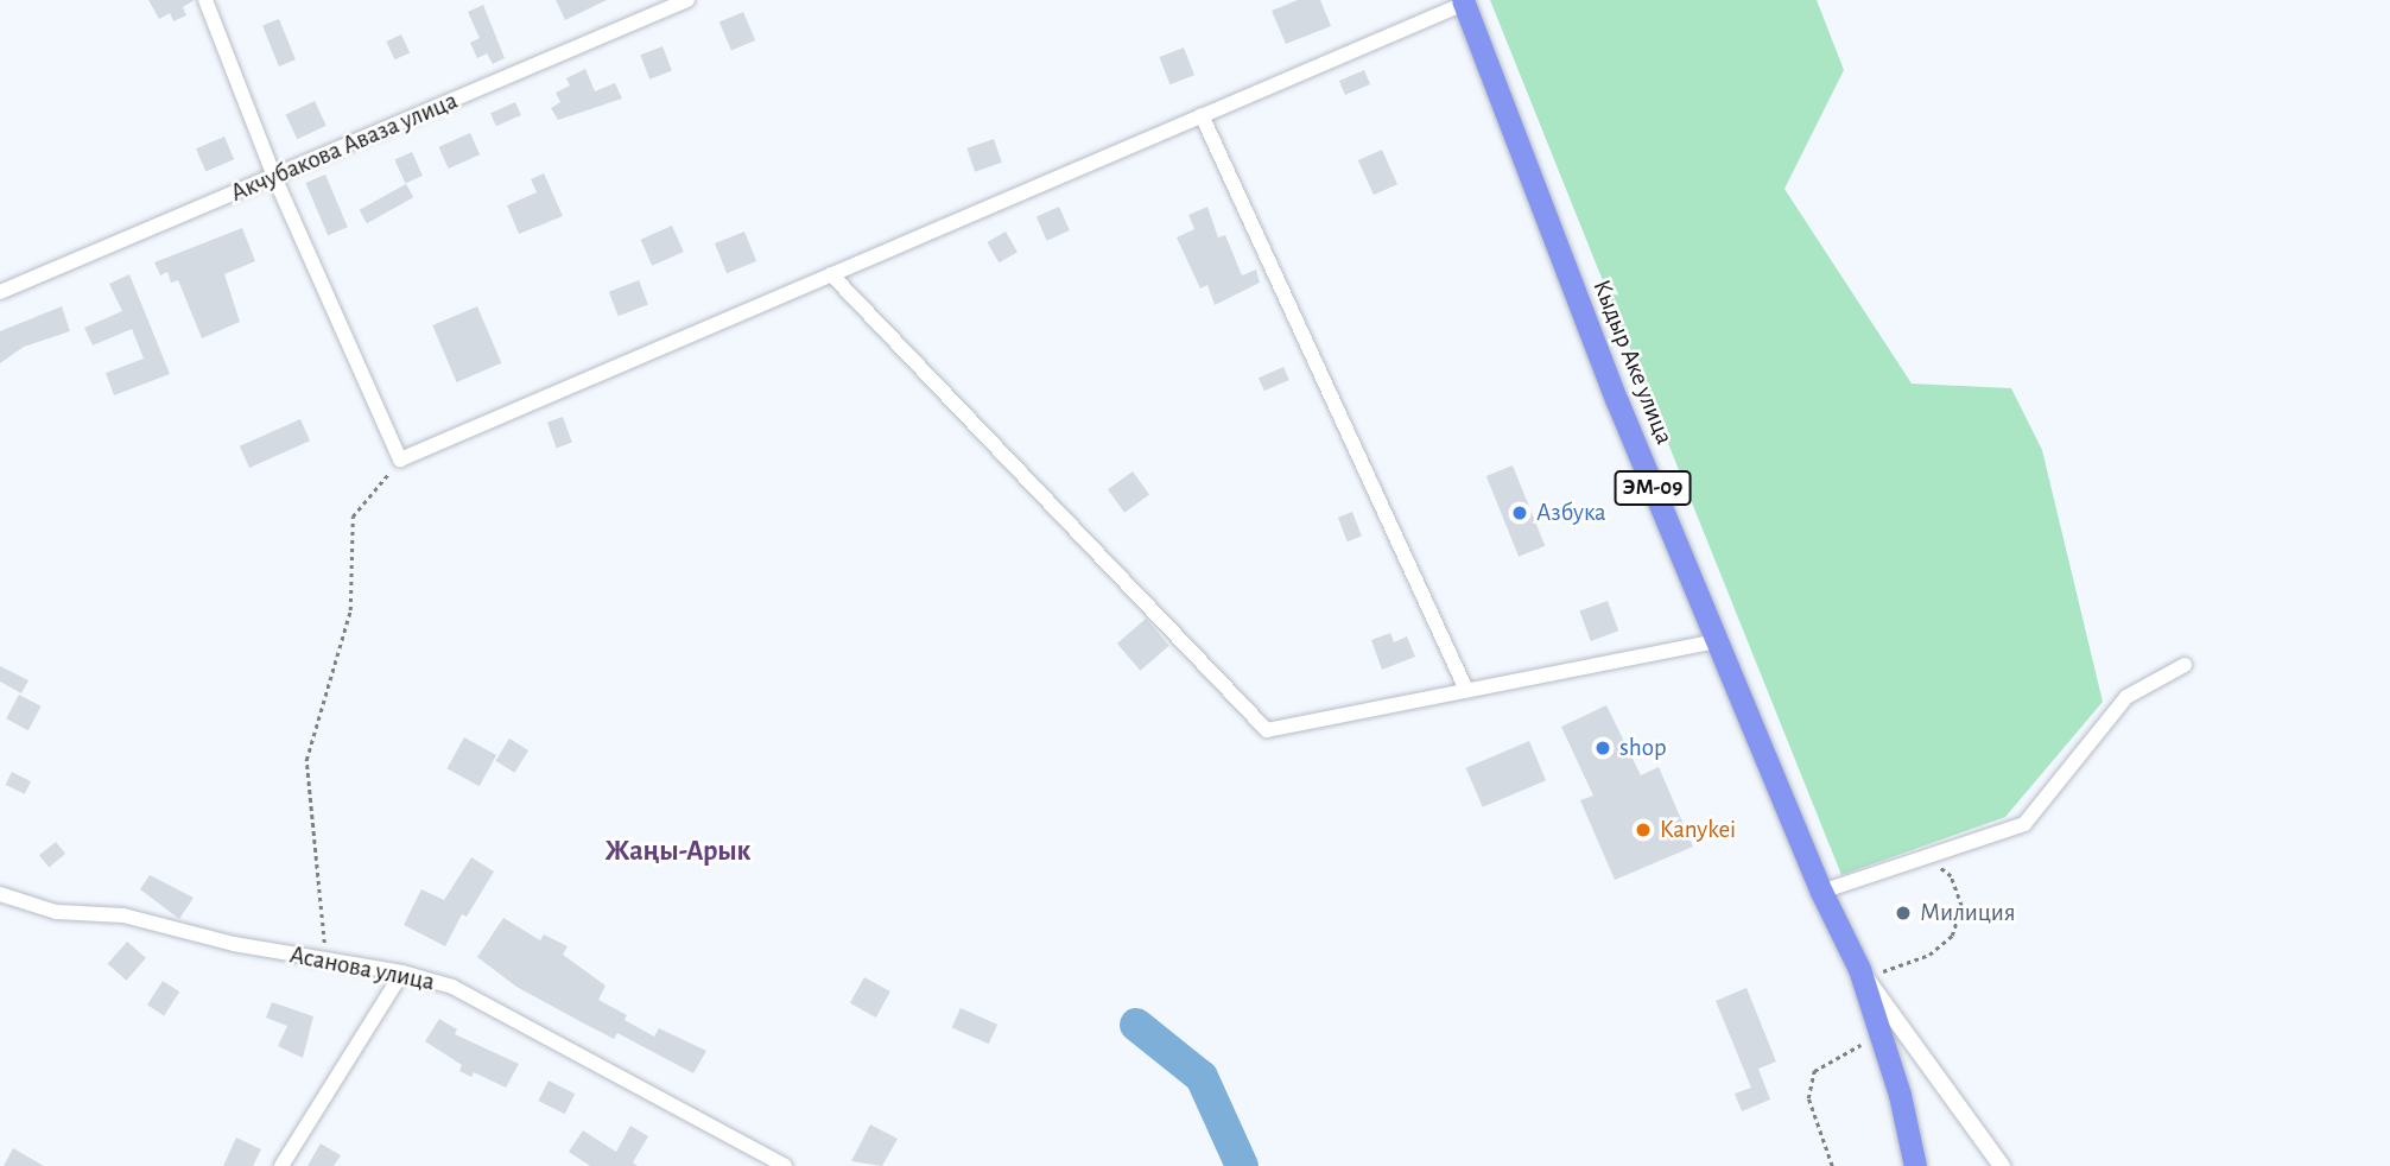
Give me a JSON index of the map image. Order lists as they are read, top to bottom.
{
  "streets": {
    "highway": ["Кыдыр Аке улица", "ЭМ-09"],
    "street": ["Акчубакова Аваза улица", "Асанова улица"]
  },
  "crossings": [
    ["Кыдыр Аке улица", "ЭМ-09"]
  ],
  "districts": ["Жаңы-Арык"],
  "places": [
    "Азбука",
    "shop",
    "Kanykei",
    "Милиция"
  ]
}
